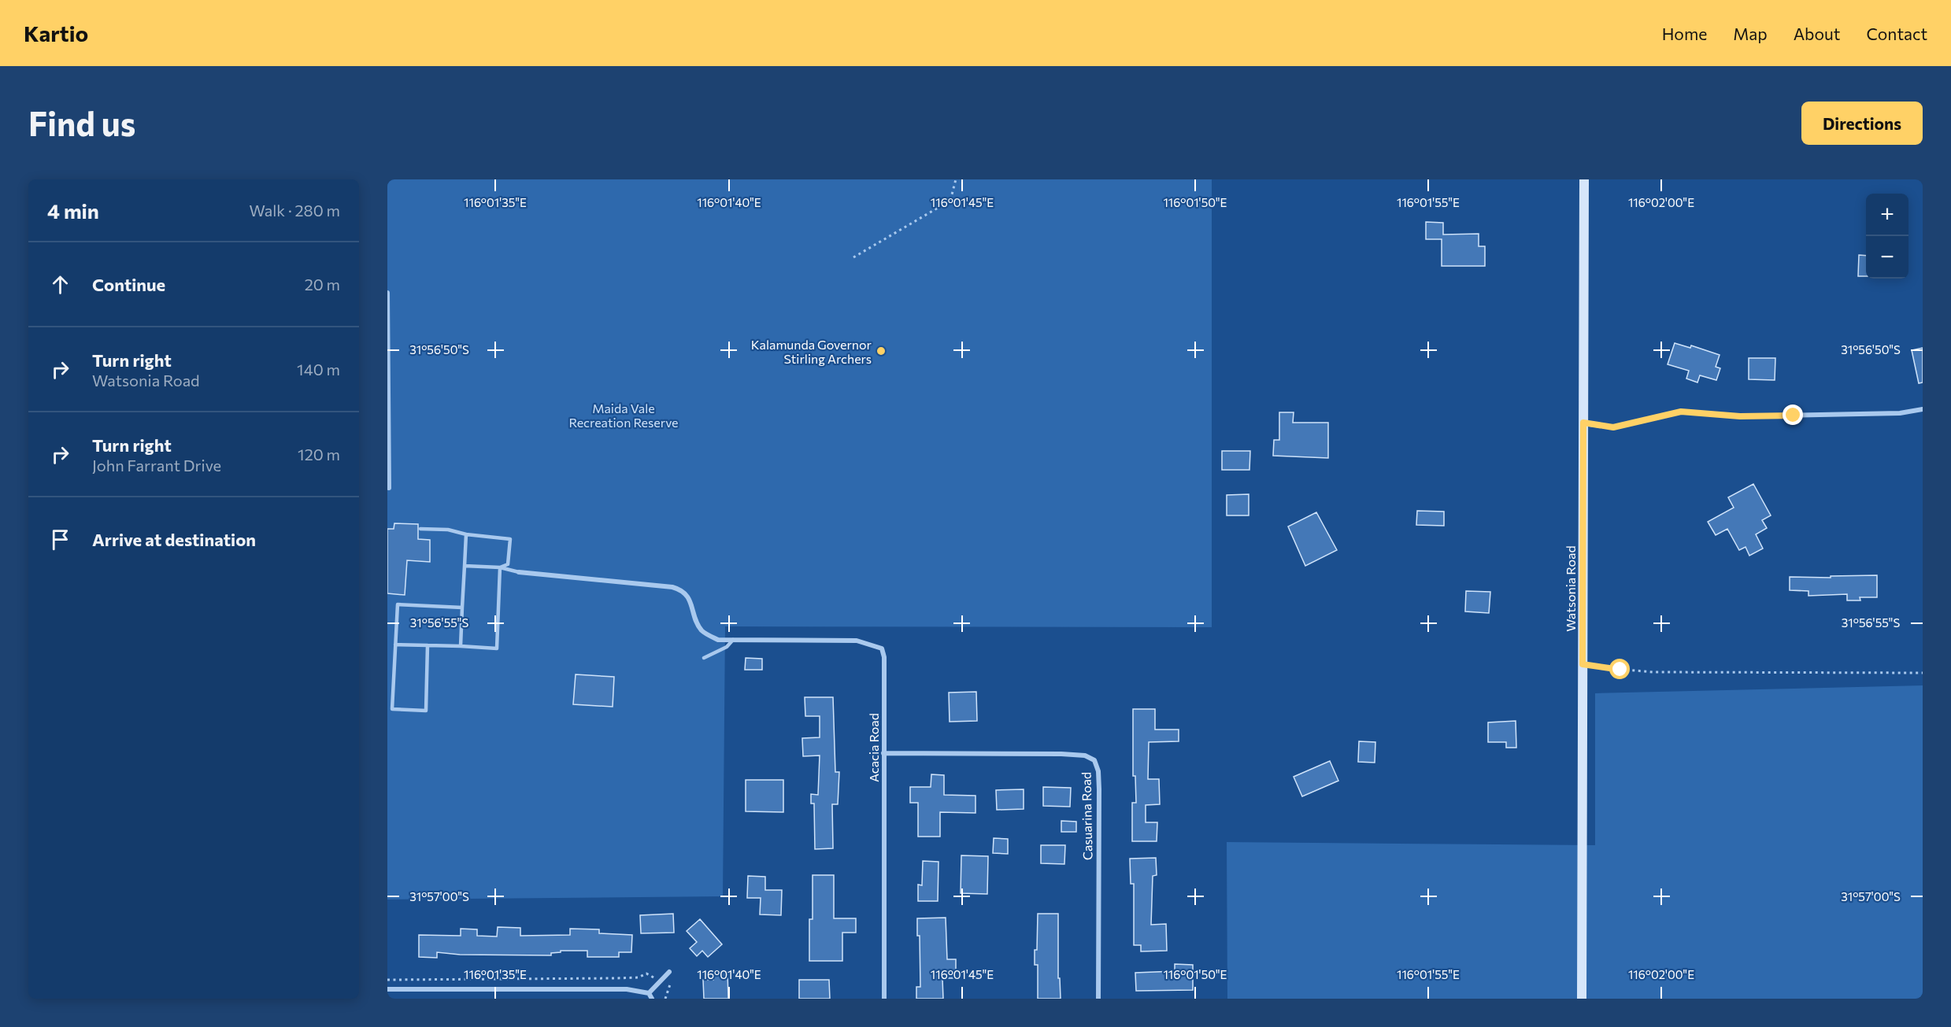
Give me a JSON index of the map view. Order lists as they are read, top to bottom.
{
  "streets": {
    "street": ["Watsonia Road", "Acacia Road", "Casuarina Road"]
  },
  "crossings": [
    ["Acacia Road", "Casuarina Road"]
  ],
  "parks": ["Maida Vale Recreation Reserve"],
  "places": ["Kalamunda Governor Stirling Archers"],
  "page": {
    "header": "Kartio",
    "nav": [
      "Home",
      "Map",
      "About",
      "Contact"
    ],
    "buttons": "Directions",
    "title": "Find us",
    "heading": ["4 min", "Walk · 280 m"],
    "map_buttons": ["+", "−"],
    "list": [
      ["Continue", "20 m"],
      ["Turn right", "Watsonia Road", "140 m"],
      ["Turn right", "John Farrant Drive", "120 m"],
      "Arrive at destination"
    ]
  },
  "coordinates": [
    "116°01'35\"E",
    "116°01'40\"E",
    "116°01'45\"E",
    "116°01'50\"E",
    "116°01'55\"E",
    "116°02'00\"E",
    "31°56'50\"S",
    "31°56'55\"S",
    "31°57'00\"S"
  ]
}
